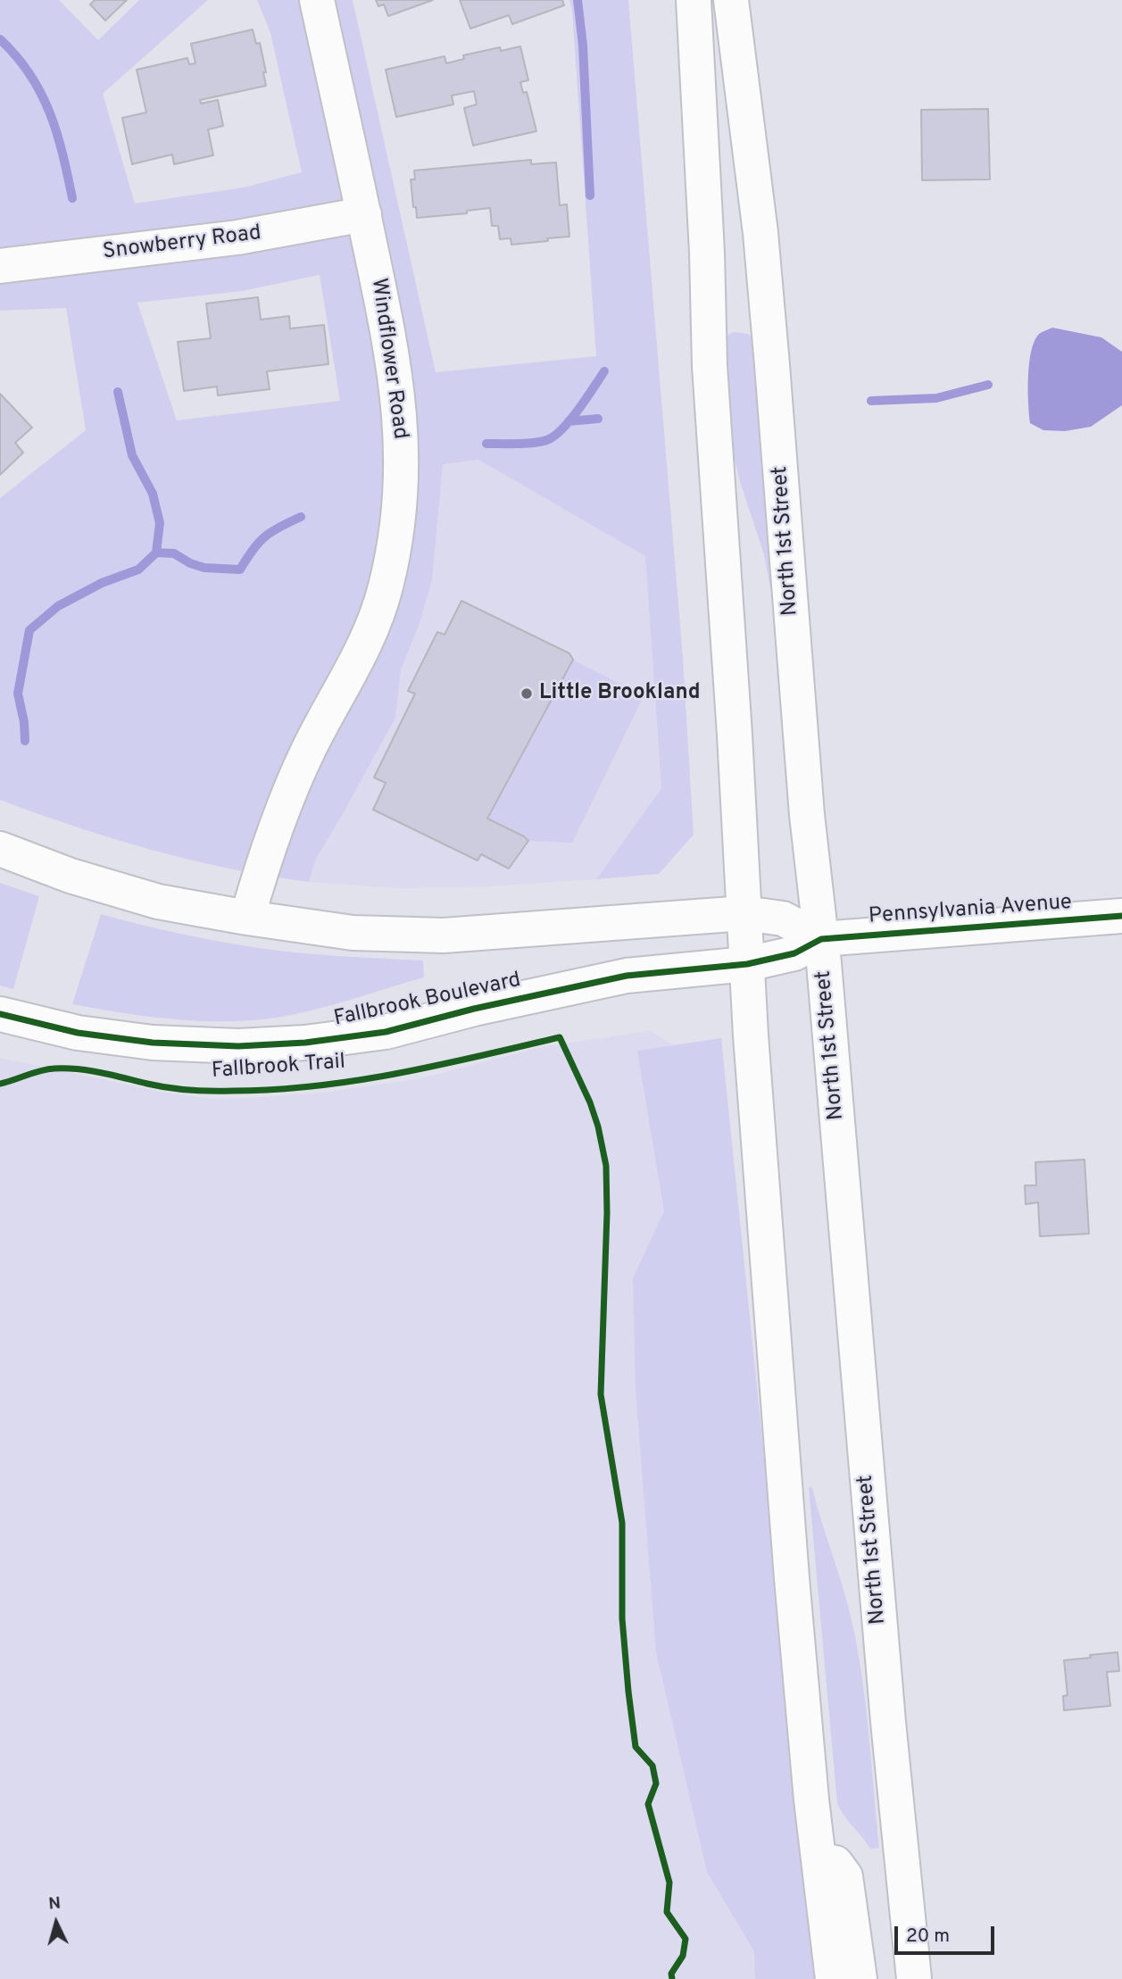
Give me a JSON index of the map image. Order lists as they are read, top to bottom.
{
  "streets": {
    "main road": [
      "Snowberry Road",
      "Windflower Road",
      "North 1st Street",
      "Pennsylvania Avenue",
      "Fallbrook Boulevard"
    ],
    "cycle path": ["Fallbrook Trail"]
  },
  "crossings": [
    ["Snowberry Road", "Windflower Road"],
    ["North 1st Street", "Pennsylvania Avenue"],
    ["North 1st Street", "Fallbrook Boulevard"],
    ["Pennsylvania Avenue", "Fallbrook Boulevard"]
  ],
  "places": ["Little Brookland"],
  "scale_bar": "20 m",
  "north": "top"
}
